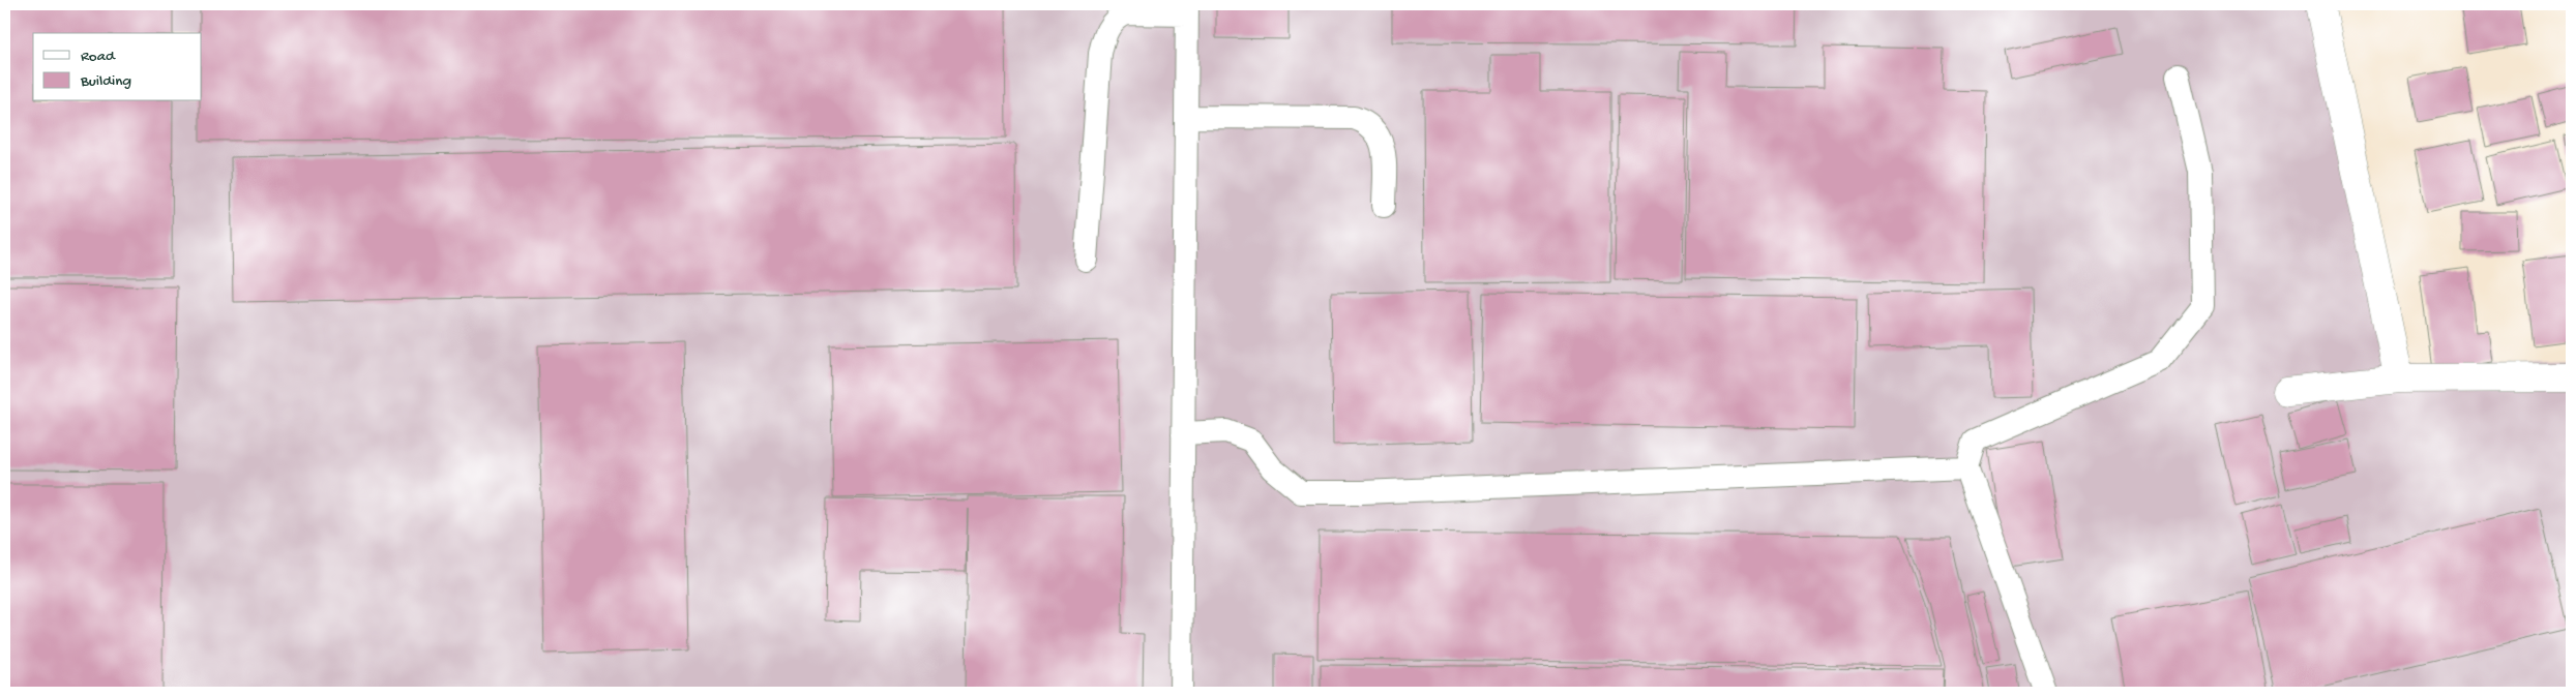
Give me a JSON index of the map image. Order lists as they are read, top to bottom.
{
  "legend": ["Road", "Building"]
}
